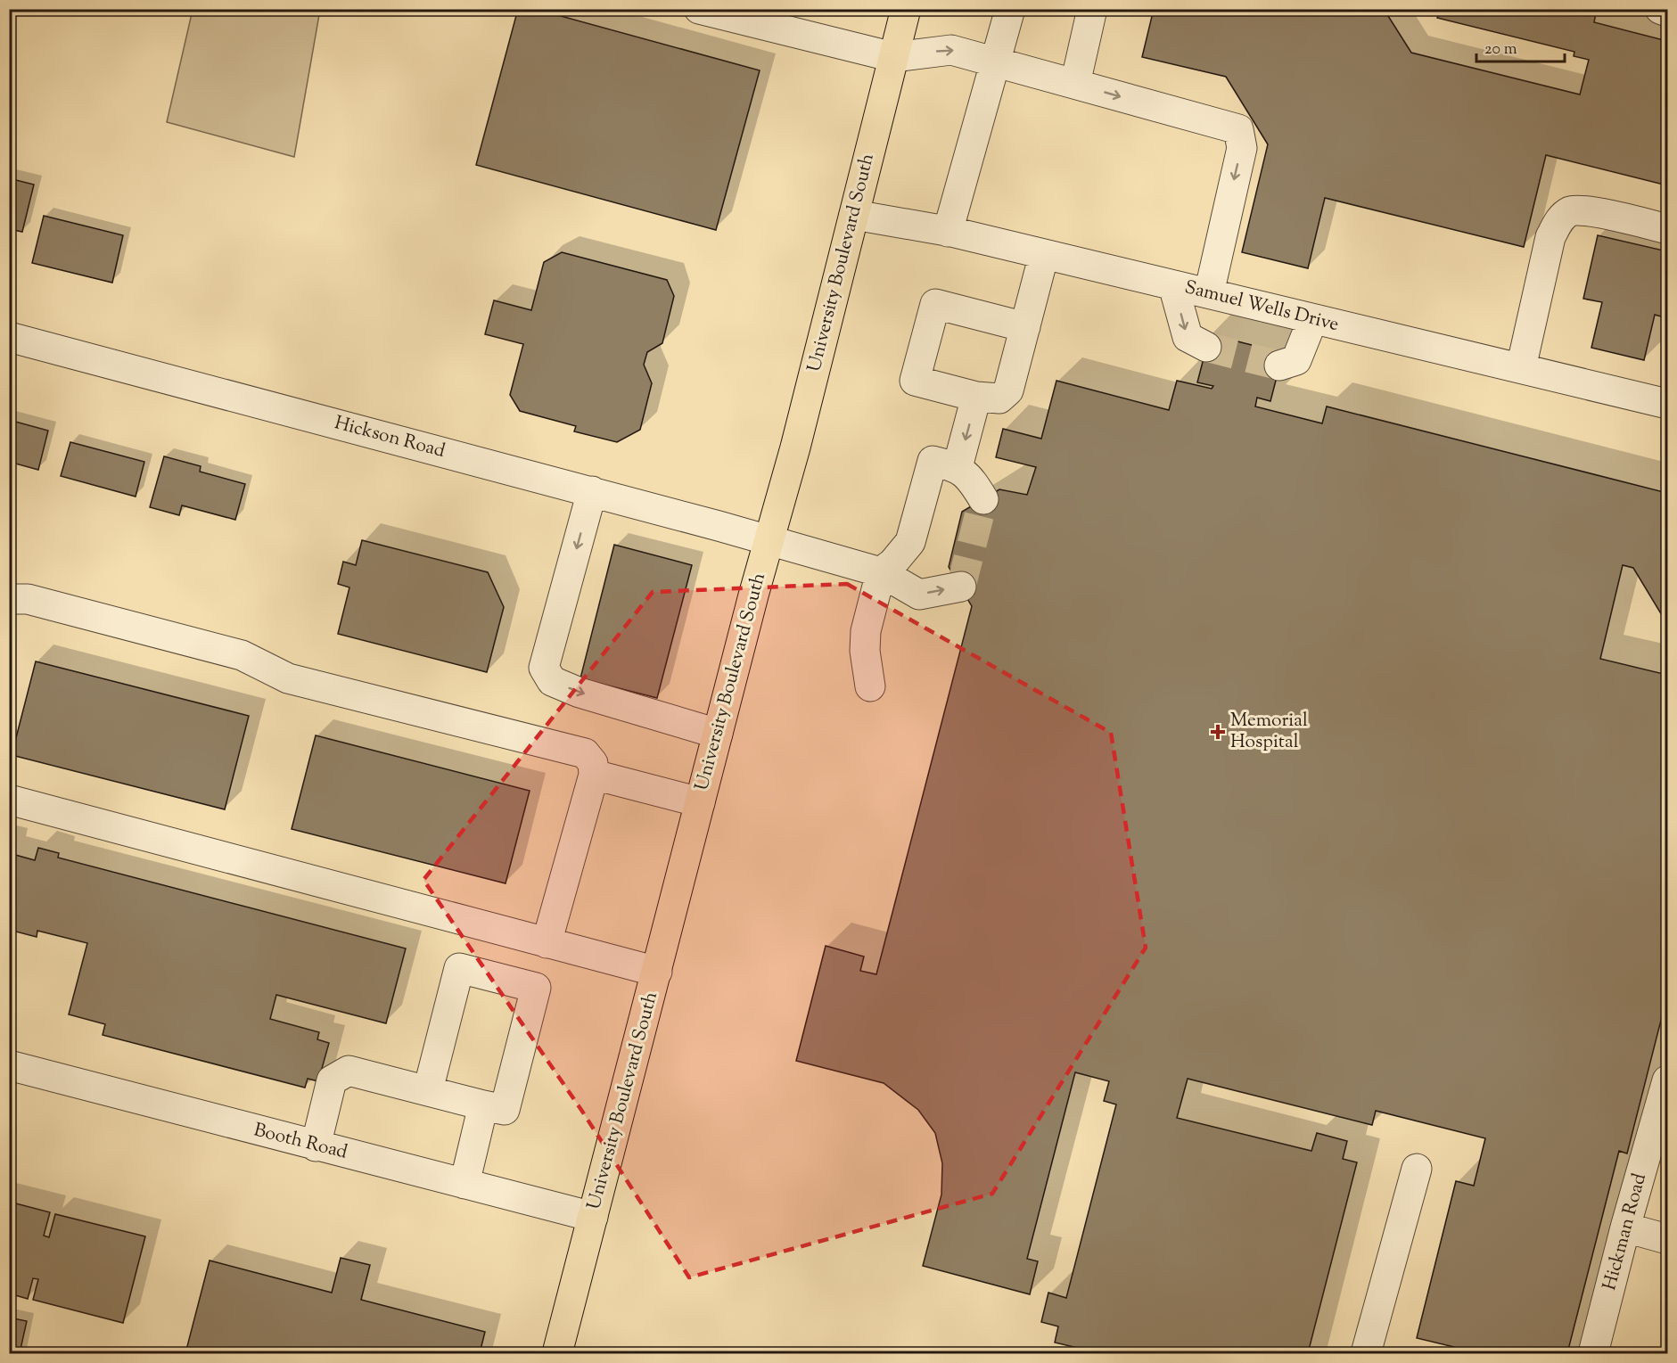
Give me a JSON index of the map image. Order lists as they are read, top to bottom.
{
  "streets": {
    "main road": ["University Boulevard South"],
    "street": [
      "Samuel Wells Drive",
      "Hickson Road",
      "Booth Road",
      "Hickman Road"
    ]
  },
  "crossings": [
    ["University Boulevard South", "Samuel Wells Drive"],
    ["University Boulevard South", "Hickson Road"],
    ["University Boulevard South", "Booth Road"]
  ],
  "places": {
    "health": ["Memorial Hospital"]
  },
  "scale_bar": "20 m"
}
